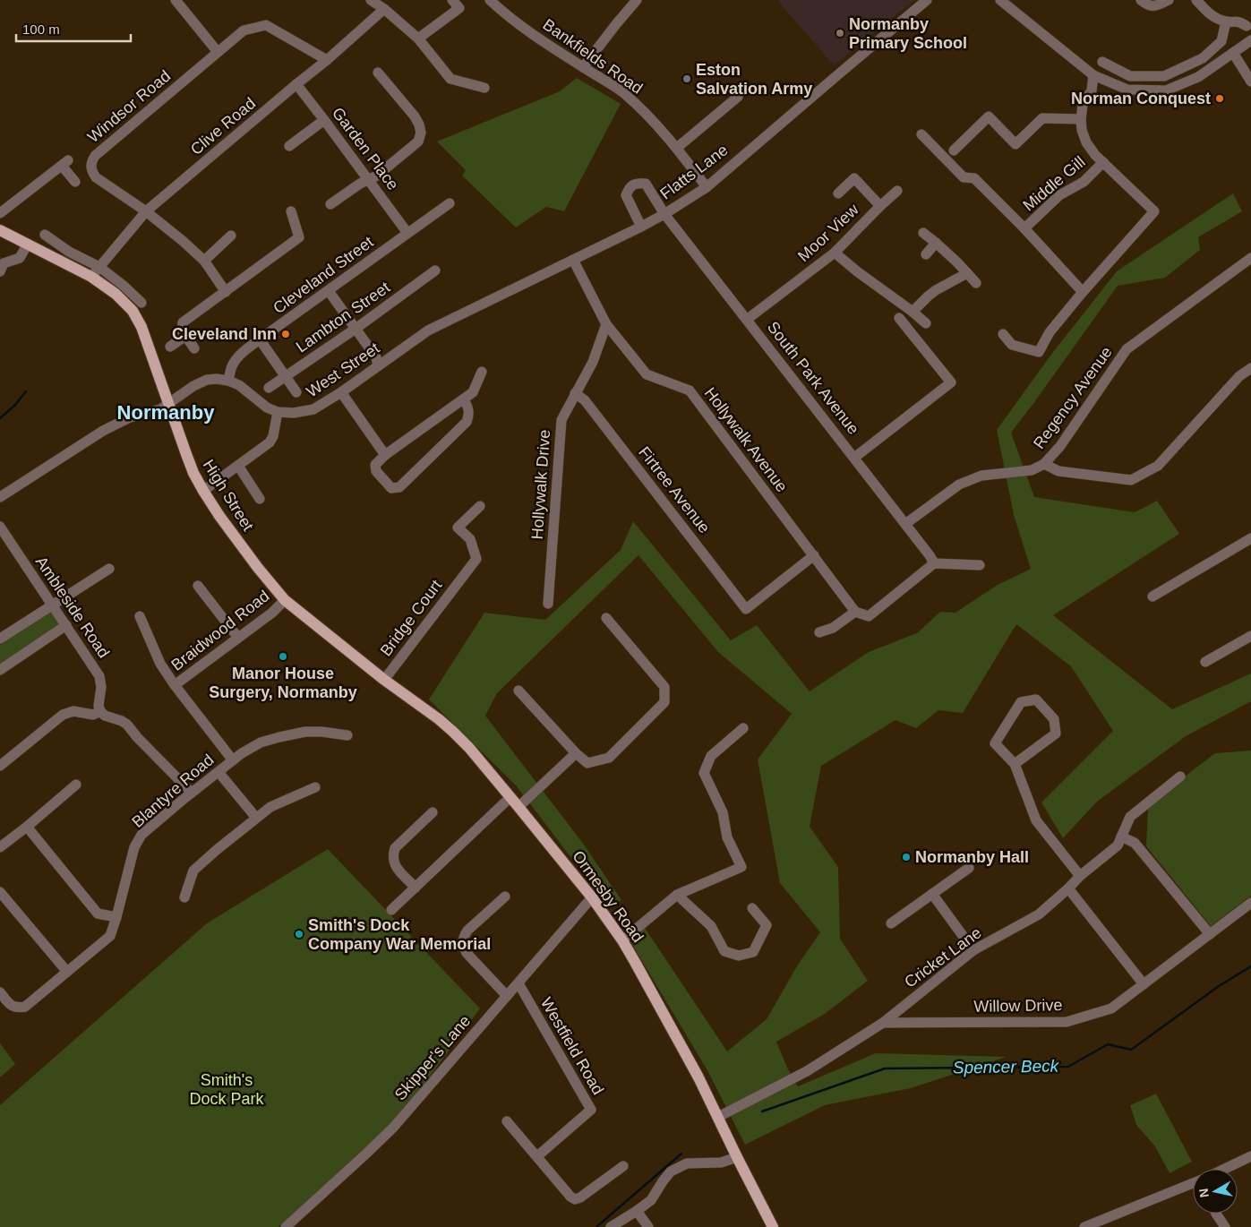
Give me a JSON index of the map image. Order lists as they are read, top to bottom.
{
  "streets": {
    "main road": ["High Street", "Ormesby Road"],
    "street": [
      "Bankfields Road",
      "Windsor Road",
      "Clive Road",
      "Garden Place",
      "Flatts Lane",
      "Middle Gill",
      "Moor View",
      "Cleveland Street",
      "Lambton Street",
      "West Street",
      "South Park Avenue",
      "Regency Avenue",
      "Hollywalk Avenue",
      "Hollywalk Drive",
      "Firtree Avenue",
      "Ambleside Road",
      "Bridge Court",
      "Braidwood Road",
      "Blantyre Road",
      "Cricket Lane",
      "Willow Drive",
      "Westfield Road",
      "Skipper's Lane"
    ]
  },
  "crossings": [
    ["Bankfields Road", "Flatts Lane"],
    ["Windsor Road", "Clive Road"],
    ["Clive Road", "Garden Place"],
    ["Clive Road", "High Street"],
    ["Garden Place", "Cleveland Street"],
    ["Flatts Lane", "West Street"],
    ["Flatts Lane", "South Park Avenue"],
    ["Flatts Lane", "Hollywalk Avenue"],
    ["Moor View", "South Park Avenue"],
    ["South Park Avenue", "Regency Avenue"],
    ["Hollywalk Avenue", "Hollywalk Drive"],
    ["Hollywalk Avenue", "Firtree Avenue"],
    ["Hollywalk Drive", "Firtree Avenue"],
    ["High Street", "Bridge Court"],
    ["High Street", "Braidwood Road"],
    ["High Street", "Ormesby Road"],
    ["Ormesby Road", "Cricket Lane"],
    ["Ormesby Road", "Skipper's Lane"],
    ["Cricket Lane", "Willow Drive"],
    ["Westfield Road", "Skipper's Lane"]
  ],
  "districts": ["Normanby"],
  "water": ["Spencer Beck"],
  "parks": ["Smith's Dock Park"],
  "places": [
    "Normanby Primary School",
    "Eston Salvation Army",
    "Norman Conquest",
    "Cleveland Inn",
    "Manor House Surgery, Normanby",
    "Normanby Hall",
    "Smith's Dock Company War Memorial"
  ],
  "scale_bar": "100 m",
  "north": "left"
}
